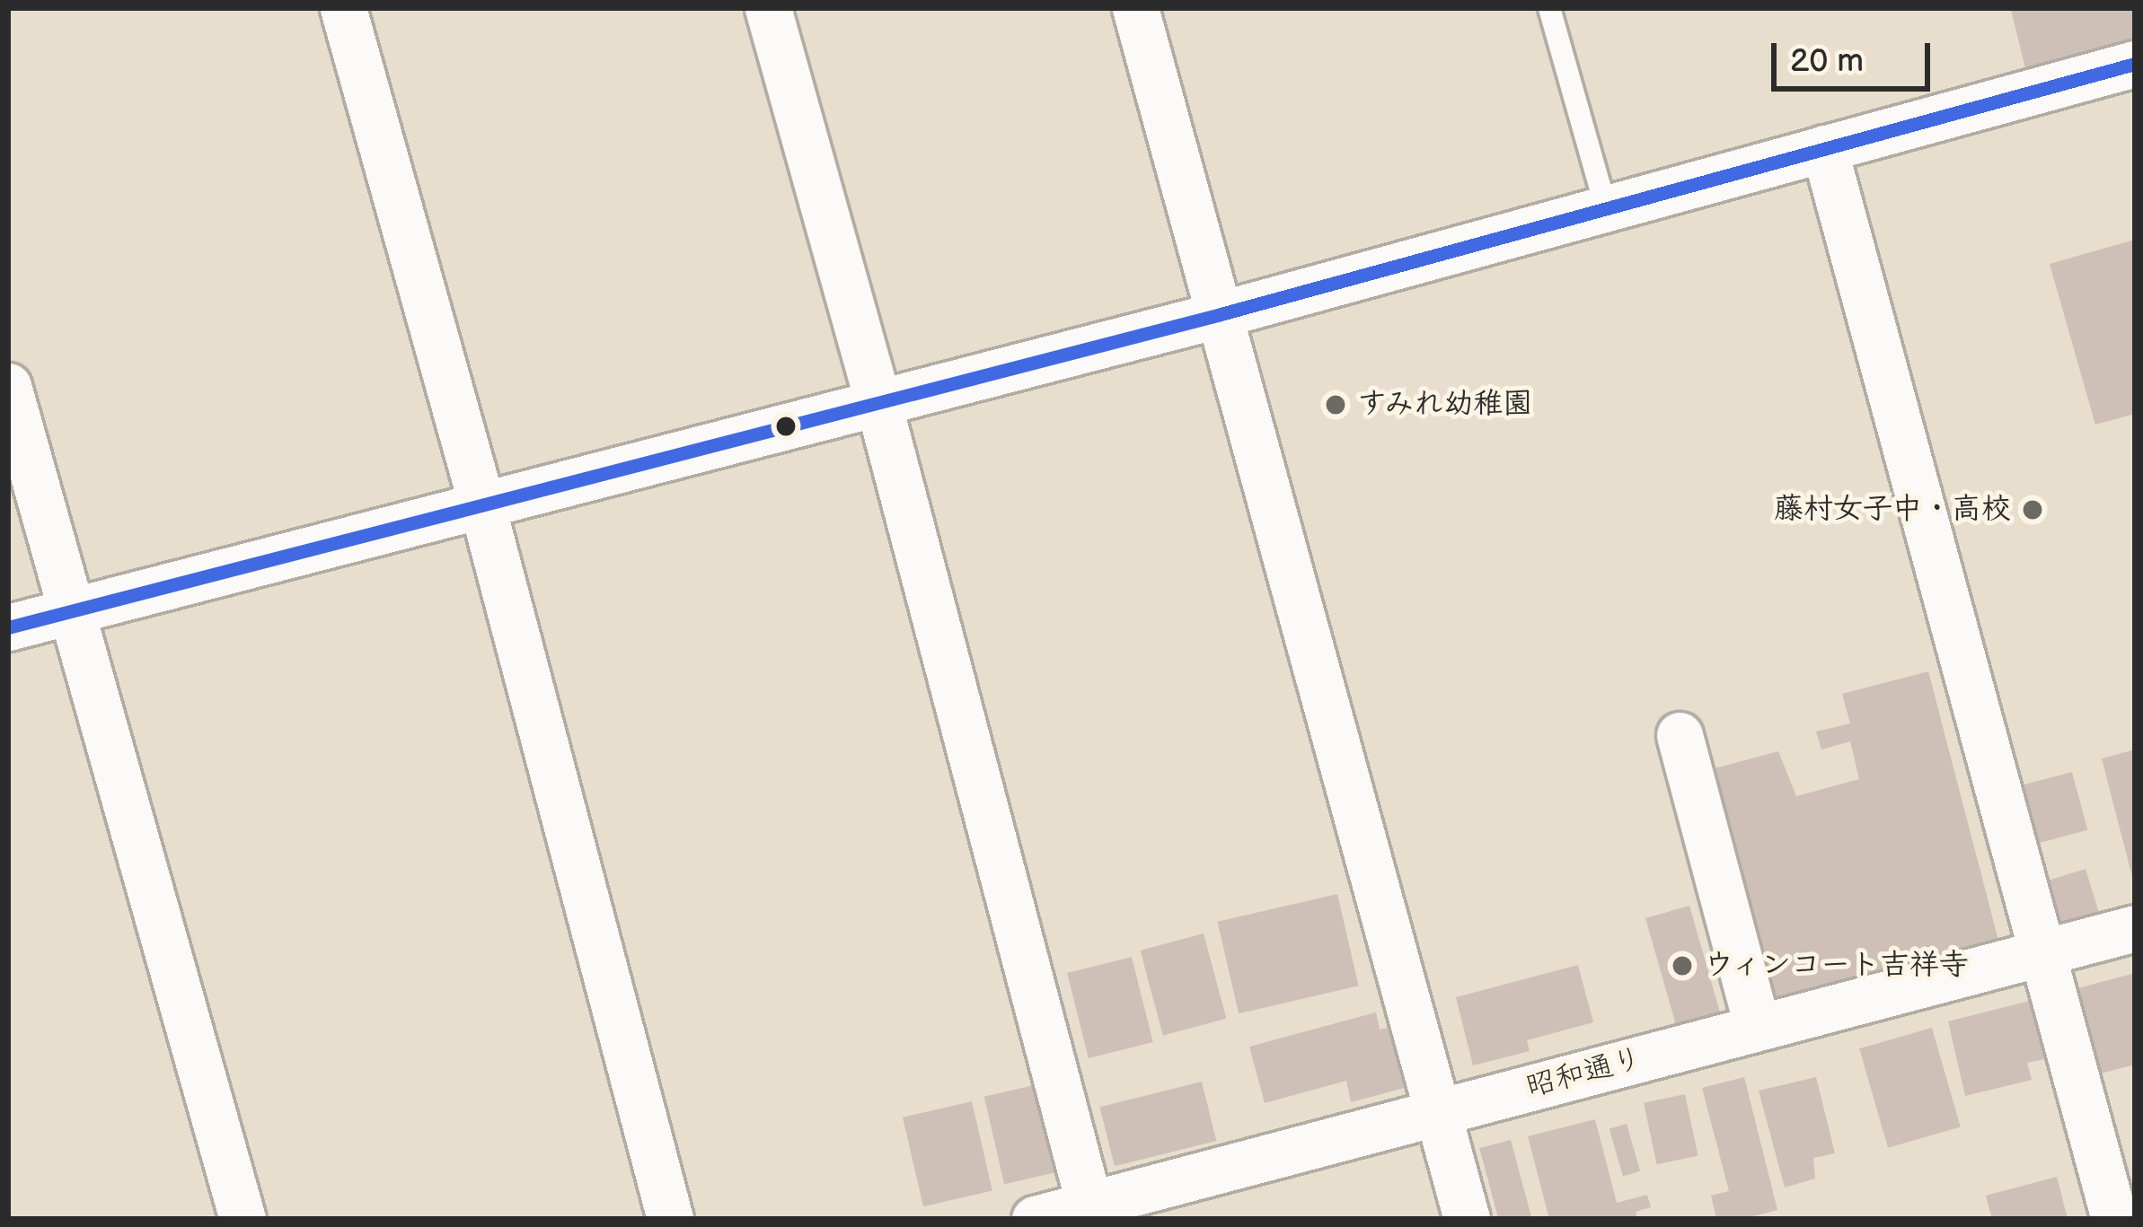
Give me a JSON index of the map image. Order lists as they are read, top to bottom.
{
  "streets": {
    "street": ["昭和通り"]
  },
  "places": ["すみれ幼稚園", "藤村女子中・高校", "ウィンコート吉祥寺"],
  "scale_bar": "20 m"
}
